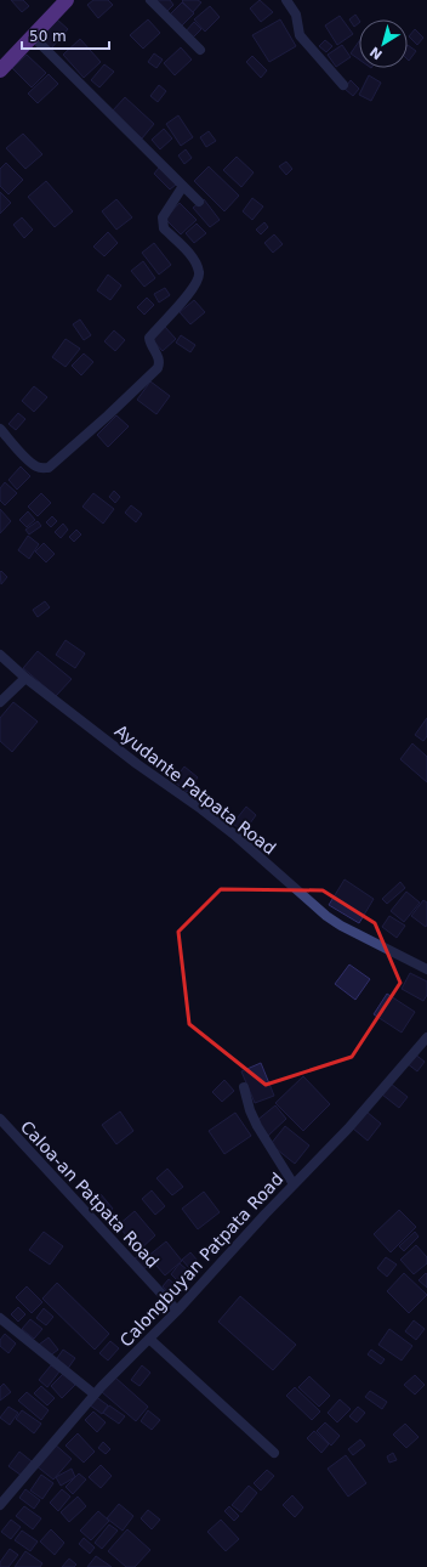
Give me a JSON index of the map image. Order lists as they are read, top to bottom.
{
  "streets": {
    "street": ["Ayudante Patpata Road", "Caloa-an Patpata Road", "Calongbuyan Patpata Road"]
  },
  "crossings": [
    ["Caloa-an Patpata Road", "Calongbuyan Patpata Road"]
  ],
  "scale_bar": "50 m",
  "north": "bottom left"
}
